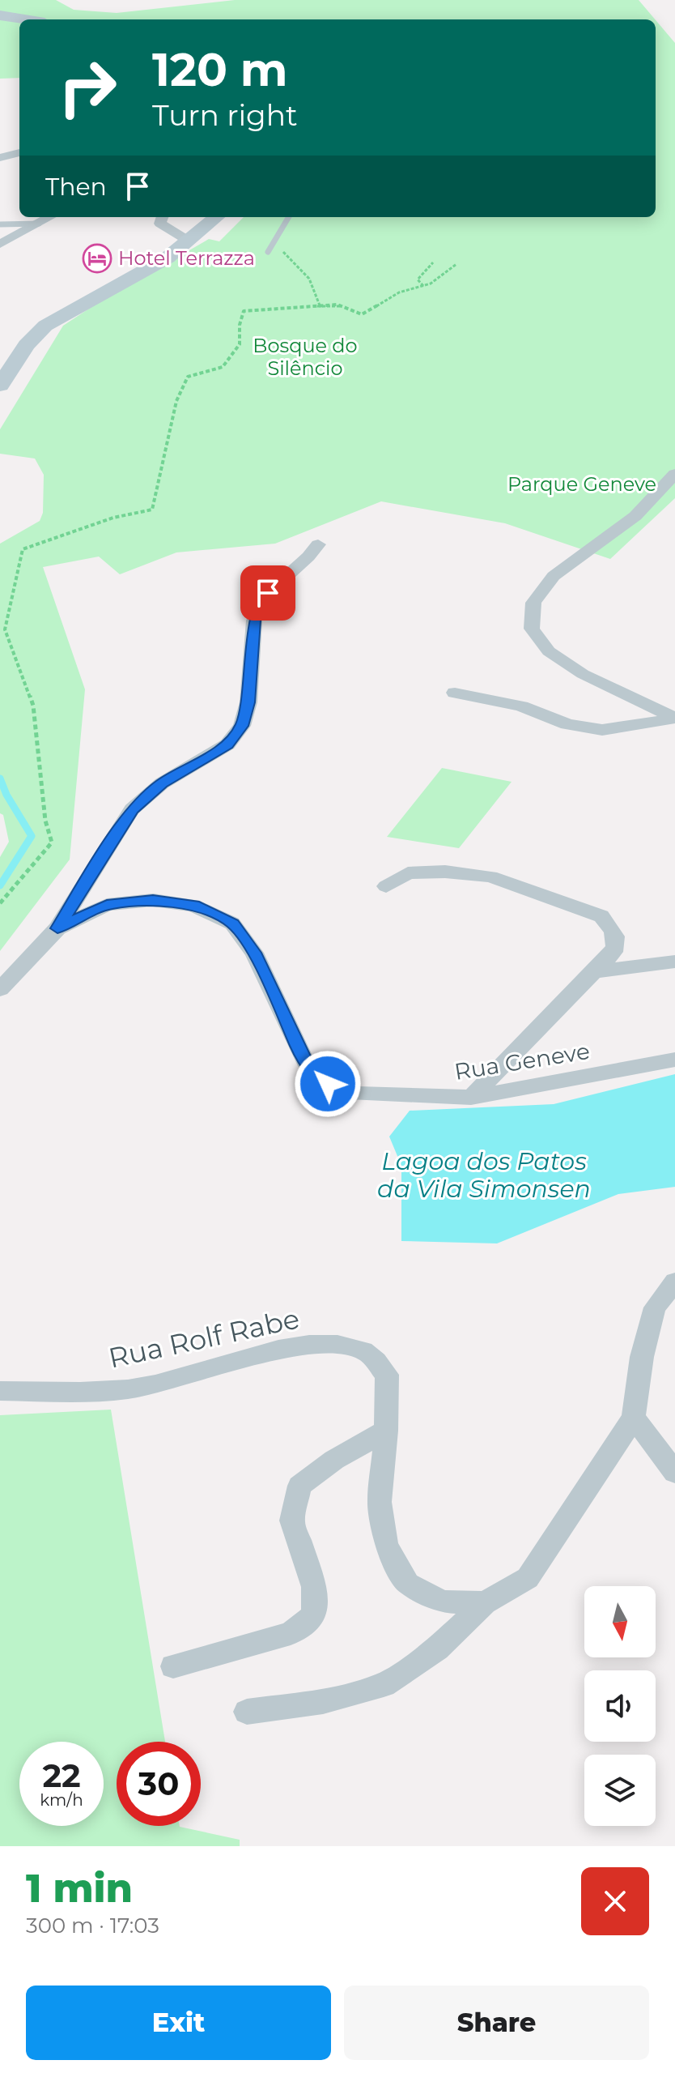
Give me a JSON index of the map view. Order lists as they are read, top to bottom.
{
  "streets": {
    "street": ["Rua Geneve", "Rua Rolf Rabe"]
  },
  "water": ["Lagoa dos Patos da Vila Simonsen"],
  "parks": ["Bosque do Silêncio", "Parque Geneve"],
  "places": {
    "hotel": ["Hotel Terrazza"]
  },
  "north": "bottom",
  "page": {
    "turn": ["120 m", "Turn right"],
    "then": "Then",
    "speed": "22 km/h",
    "limit": "30",
    "heading": ["1 min", "300 m · 17:03"],
    "buttons": ["Exit", "Share"]
  }
}
